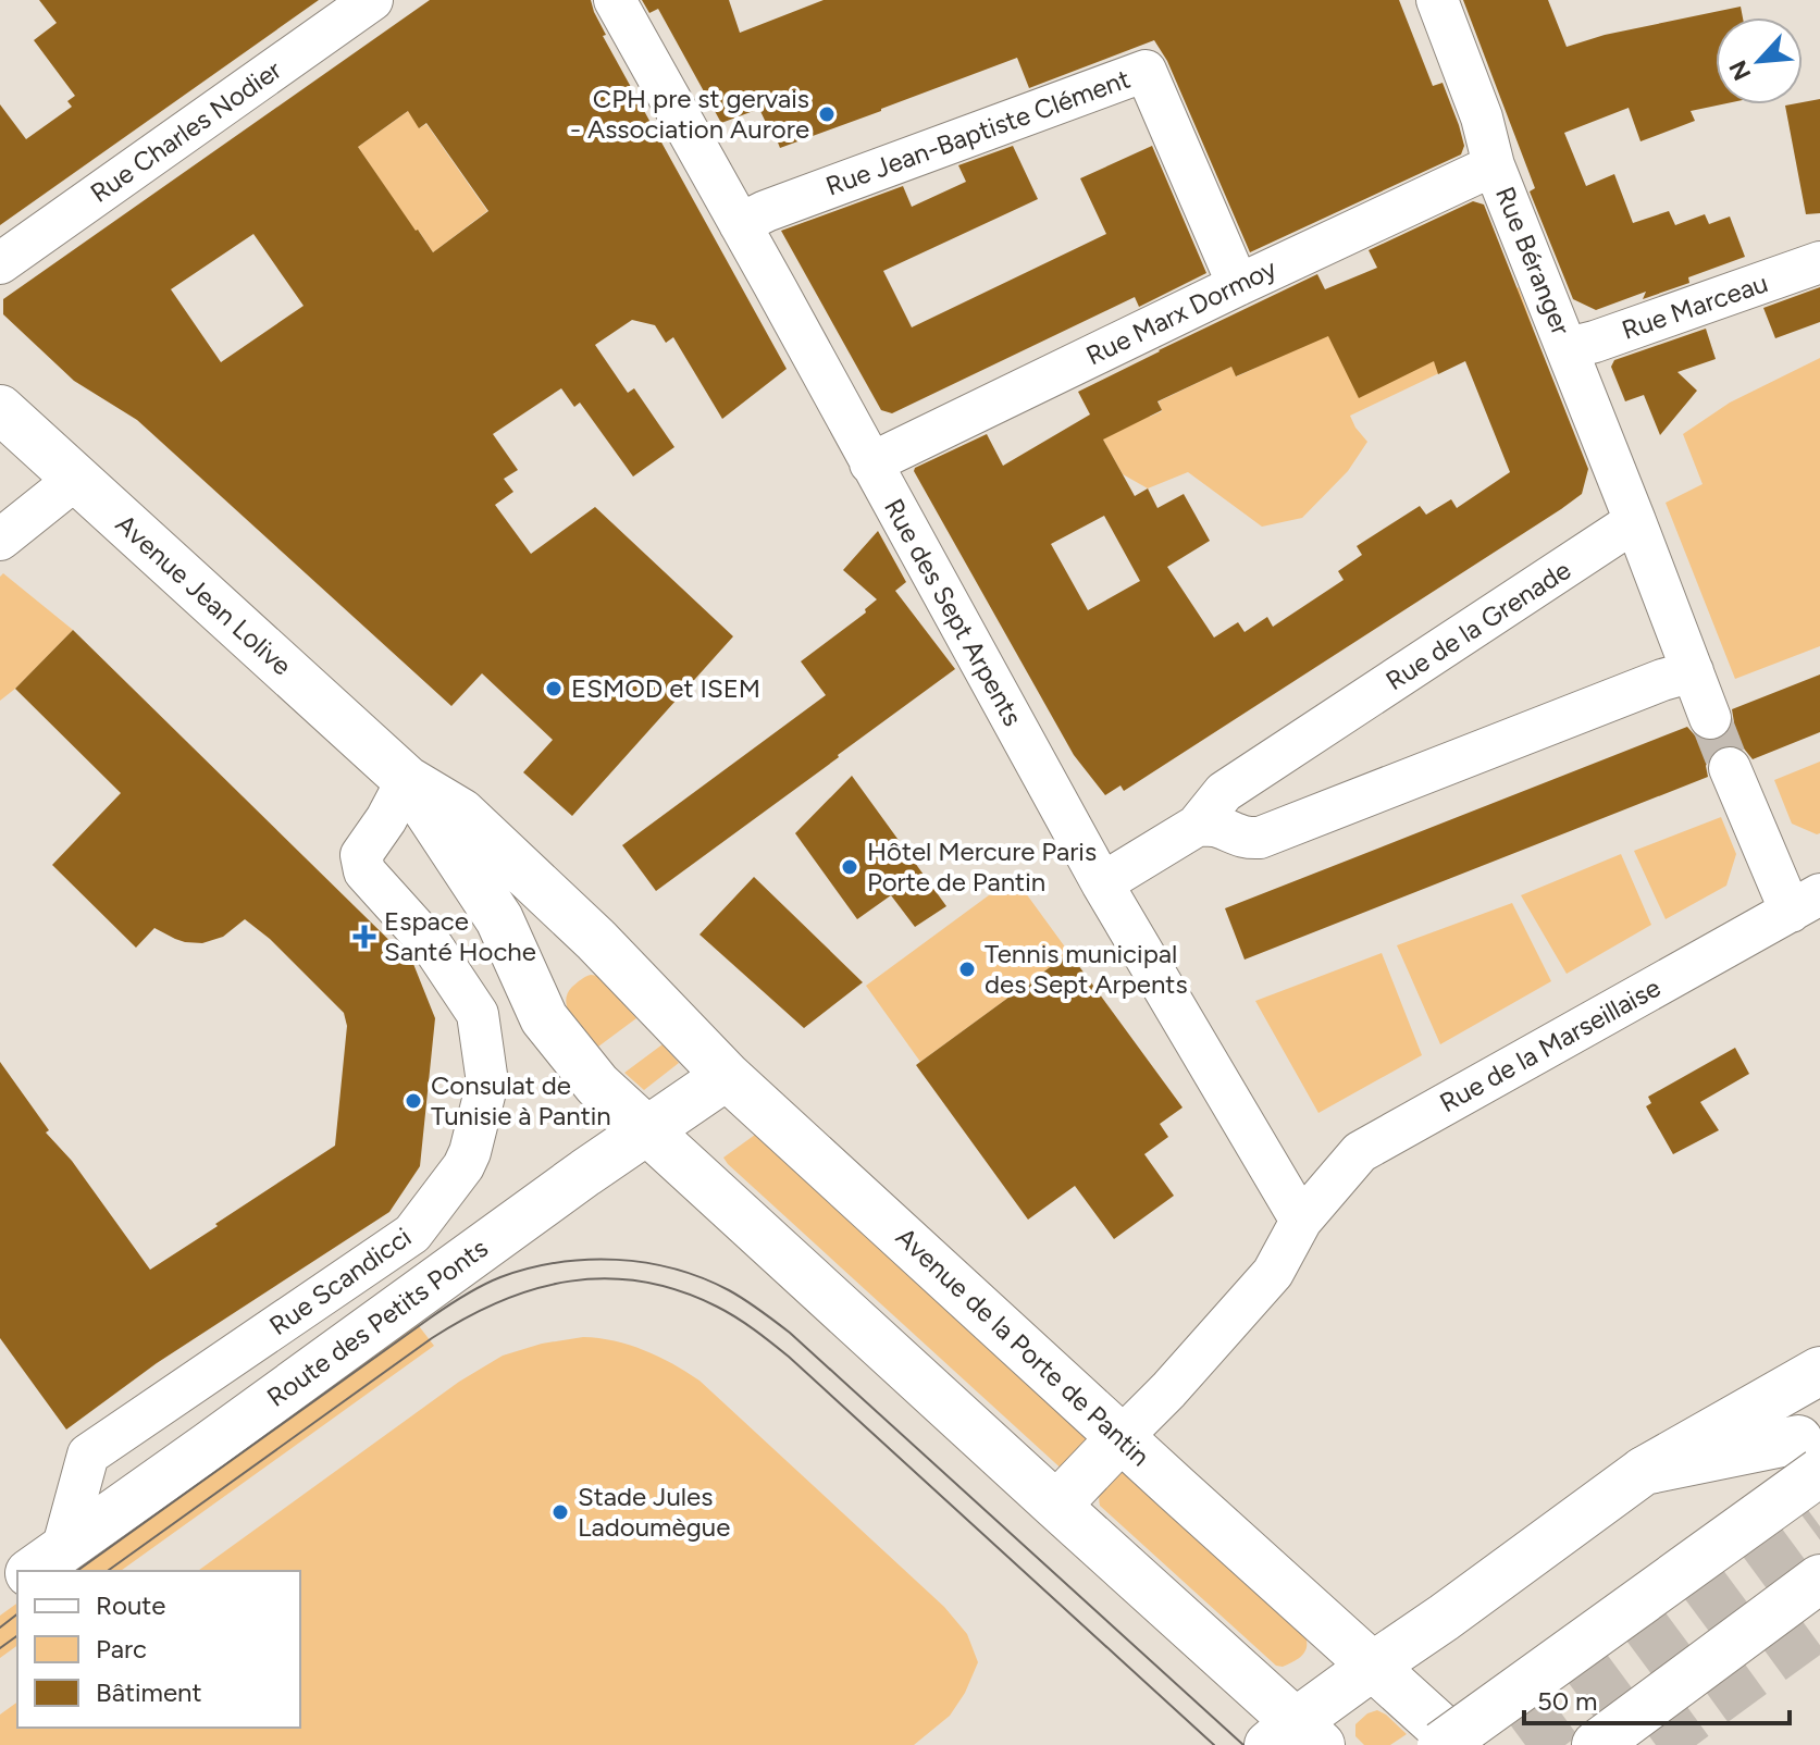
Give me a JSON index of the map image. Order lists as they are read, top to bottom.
{
  "streets": {
    "main road": ["Avenue Jean Lolive", "Route des Petits Ponts", "Avenue de la Porte de Pantin"],
    "street": [
      "Rue Charles Nodier",
      "Rue Jean-Baptiste Clément",
      "Rue Béranger",
      "Rue Marceau",
      "Rue Marx Dormoy",
      "Rue des Sept Arpents",
      "Rue de la Grenade",
      "Rue de la Marseillaise",
      "Rue Scandicci"
    ]
  },
  "crossings": [
    ["Rue Jean-Baptiste Clément", "Rue Marx Dormoy"],
    ["Rue Jean-Baptiste Clément", "Rue des Sept Arpents"],
    ["Rue Béranger", "Rue Marceau"],
    ["Rue Béranger", "Rue Marx Dormoy"],
    ["Rue Béranger", "Rue de la Grenade"],
    ["Rue Marx Dormoy", "Rue des Sept Arpents"],
    ["Avenue Jean Lolive", "Rue Scandicci"],
    ["Avenue Jean Lolive", "Route des Petits Ponts"],
    ["Avenue Jean Lolive", "Avenue de la Porte de Pantin"],
    ["Rue des Sept Arpents", "Rue de la Grenade"],
    ["Rue des Sept Arpents", "Rue de la Marseillaise"],
    ["Rue de la Marseillaise", "Avenue de la Porte de Pantin"],
    ["Rue Scandicci", "Route des Petits Ponts"],
    ["Route des Petits Ponts", "Avenue de la Porte de Pantin"]
  ],
  "places": {
    "other": [
      "CPH pre st gervais - Association Aurore",
      "ESMOD et ISEM",
      "Hôtel Mercure Paris Porte de Pantin",
      "Tennis municipal des Sept Arpents",
      "Consulat de Tunisie à Pantin",
      "Stade Jules Ladoumègue"
    ],
    "health": ["Espace Santé Hoche"]
  },
  "legend": ["Route", "Parc", "Bâtiment"],
  "scale_bar": "50 m",
  "north": "bottom left"
}
